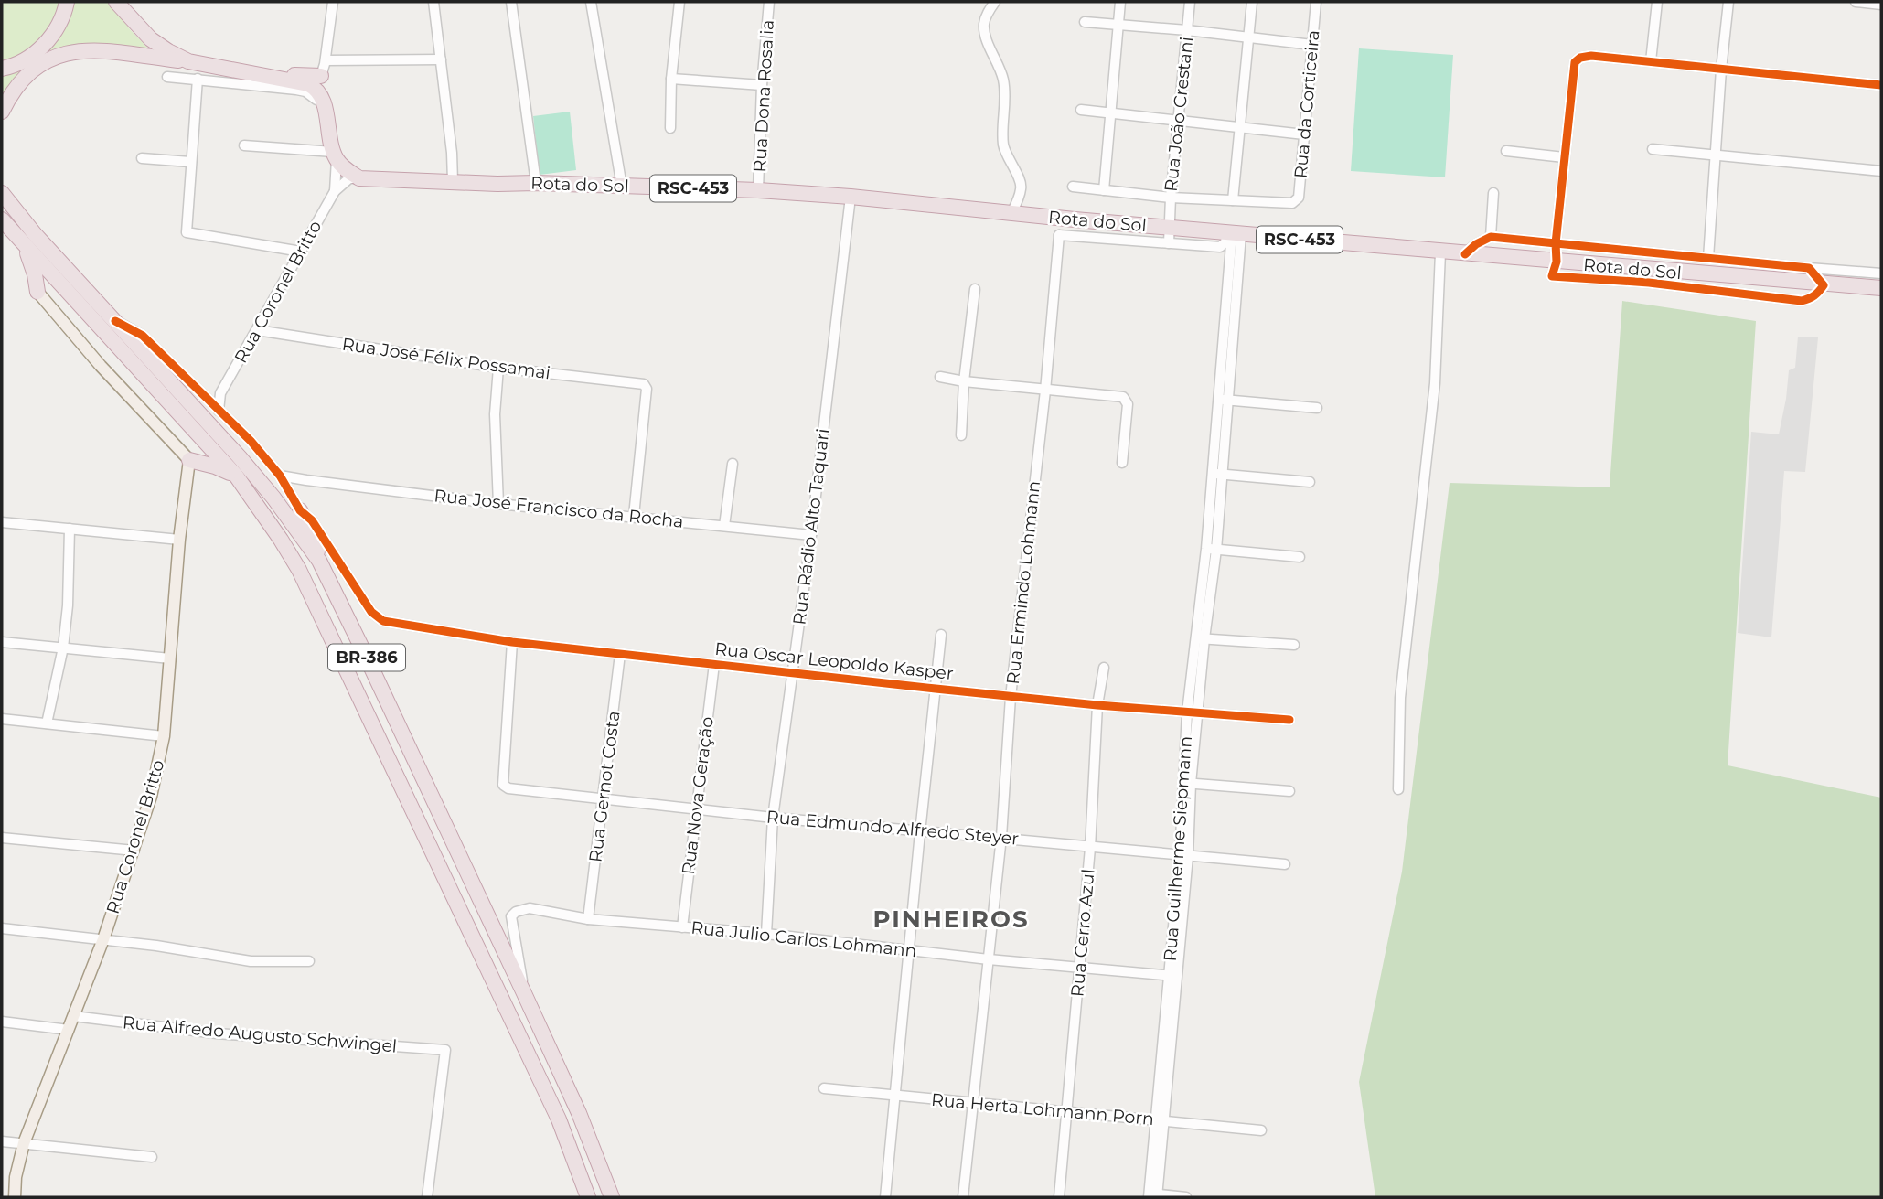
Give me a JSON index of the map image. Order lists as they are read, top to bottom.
{
  "streets": {
    "highway": ["Rota do Sol", "RSC-453", "BR-386"],
    "main road": ["Rua Coronel Britto"],
    "street": [
      "Rua Dona Rosalia",
      "Rua da Corticeira",
      "Rua João Crestani",
      "Rua José Félix Possamai",
      "Rua José Francisco da Rocha",
      "Rua Rádio Alto Taquari",
      "Rua Ermindo Lohmann",
      "Rua Oscar Leopoldo Kasper",
      "Rua Gernot Costa",
      "Rua Nova Geração",
      "Rua Edmundo Alfredo Steyer",
      "Rua Guilherme Siepmann",
      "Rua Cerro Azul",
      "Rua Julio Carlos Lohmann",
      "Rua Alfredo Augusto Schwingel",
      "Rua Herta Lohmann Porn"
    ]
  },
  "crossings": [
    ["Rua Dona Rosalia", "Rota do Sol"],
    ["Rua João Crestani", "Rota do Sol"],
    ["Rota do Sol", "Rua Rádio Alto Taquari"],
    ["Rota do Sol", "Rua Guilherme Siepmann"],
    ["Rua Coronel Britto", "Rua José Félix Possamai"],
    ["Rua Coronel Britto", "Rua Alfredo Augusto Schwingel"],
    ["Rua José Félix Possamai", "Rua José Francisco da Rocha"],
    ["Rua José Francisco da Rocha", "Rua Rádio Alto Taquari"],
    ["Rua Rádio Alto Taquari", "Rua Oscar Leopoldo Kasper"],
    ["Rua Rádio Alto Taquari", "Rua Edmundo Alfredo Steyer"],
    ["Rua Rádio Alto Taquari", "Rua Julio Carlos Lohmann"],
    ["Rua Ermindo Lohmann", "Rua Oscar Leopoldo Kasper"],
    ["Rua Ermindo Lohmann", "Rua Edmundo Alfredo Steyer"],
    ["Rua Ermindo Lohmann", "Rua Julio Carlos Lohmann"],
    ["Rua Ermindo Lohmann", "Rua Herta Lohmann Porn"],
    ["BR-386", "Rua Julio Carlos Lohmann"],
    ["Rua Oscar Leopoldo Kasper", "Rua Gernot Costa"],
    ["Rua Oscar Leopoldo Kasper", "Rua Nova Geração"],
    ["Rua Oscar Leopoldo Kasper", "Rua Edmundo Alfredo Steyer"],
    ["Rua Oscar Leopoldo Kasper", "Rua Guilherme Siepmann"],
    ["Rua Oscar Leopoldo Kasper", "Rua Cerro Azul"],
    ["Rua Gernot Costa", "Rua Edmundo Alfredo Steyer"],
    ["Rua Gernot Costa", "Rua Julio Carlos Lohmann"],
    ["Rua Nova Geração", "Rua Edmundo Alfredo Steyer"],
    ["Rua Nova Geração", "Rua Julio Carlos Lohmann"],
    ["Rua Edmundo Alfredo Steyer", "Rua Guilherme Siepmann"],
    ["Rua Edmundo Alfredo Steyer", "Rua Cerro Azul"],
    ["Rua Guilherme Siepmann", "Rua Julio Carlos Lohmann"],
    ["Rua Guilherme Siepmann", "Rua Herta Lohmann Porn"],
    ["Rua Cerro Azul", "Rua Julio Carlos Lohmann"],
    ["Rua Cerro Azul", "Rua Herta Lohmann Porn"]
  ],
  "districts": ["PINHEIROS"]
}
